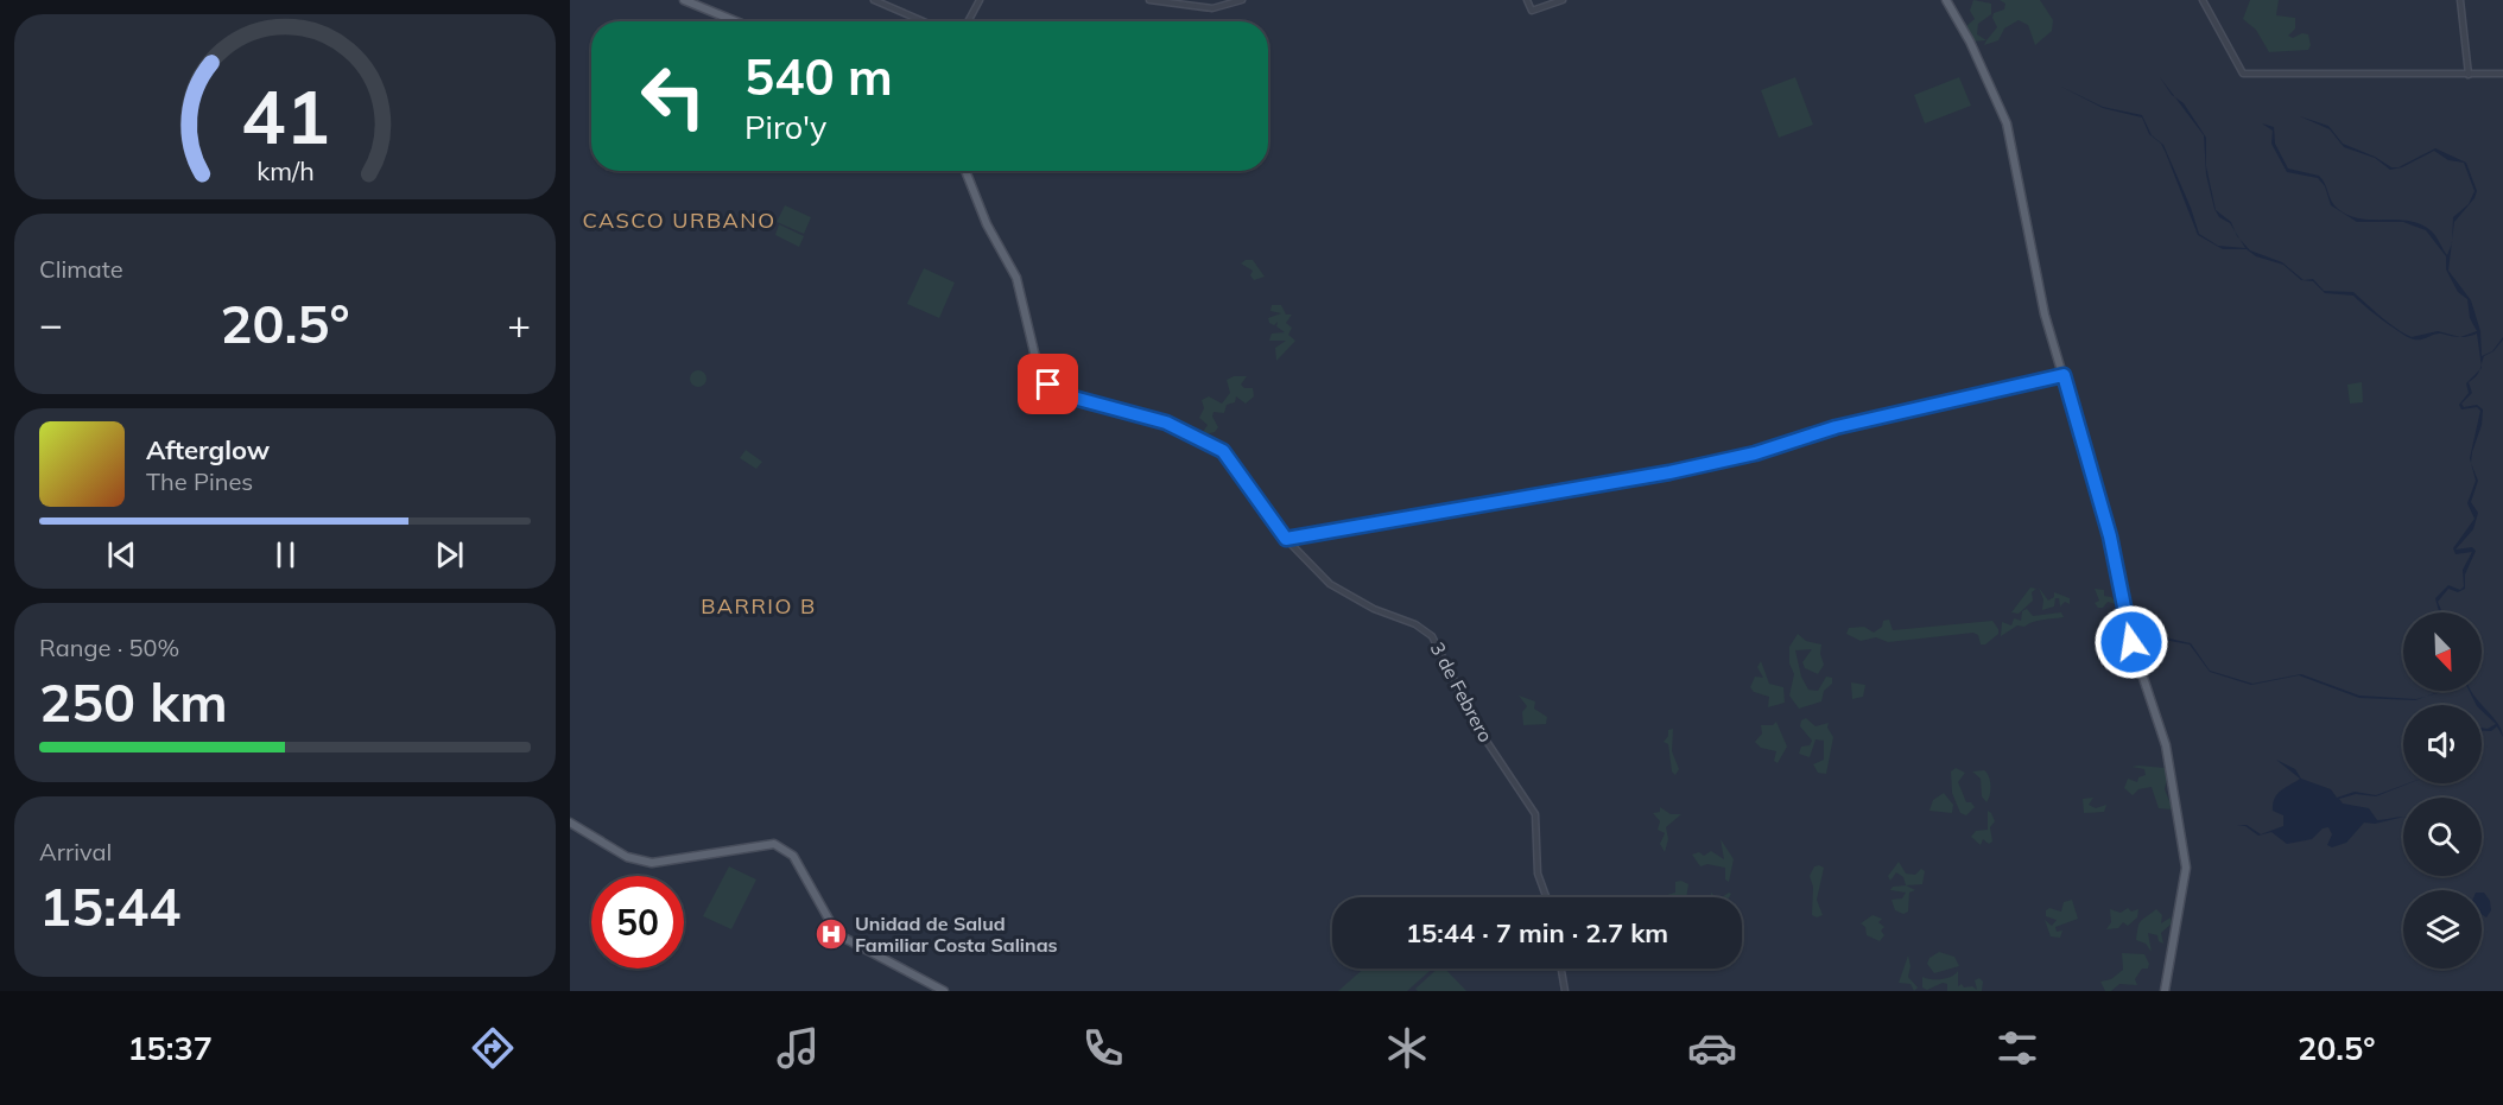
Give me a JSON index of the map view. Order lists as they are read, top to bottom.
{
  "streets": {
    "street": ["3 de Febrero"]
  },
  "districts": ["CASCO URBANO", "BARRIO B"],
  "places": {
    "hospital": ["Unidad de Salud Familiar Costa Salinas"]
  },
  "north": "bottom right",
  "page": {
    "turn": ["540 m", "Piro'y"],
    "tile": [
      "Climate",
      ["Range · 50%", "250 km"],
      ["Arrival", "15:44"]
    ],
    "heat": ["−", "20.5°", "+"],
    "song": ["Afterglow", "The Pines"],
    "limit": "50",
    "trip": "15:44 · 7 min · 2.7 km",
    "tabs": ["15:37", "20.5°"],
    "gauge": ["41", "km/h"]
  }
}
